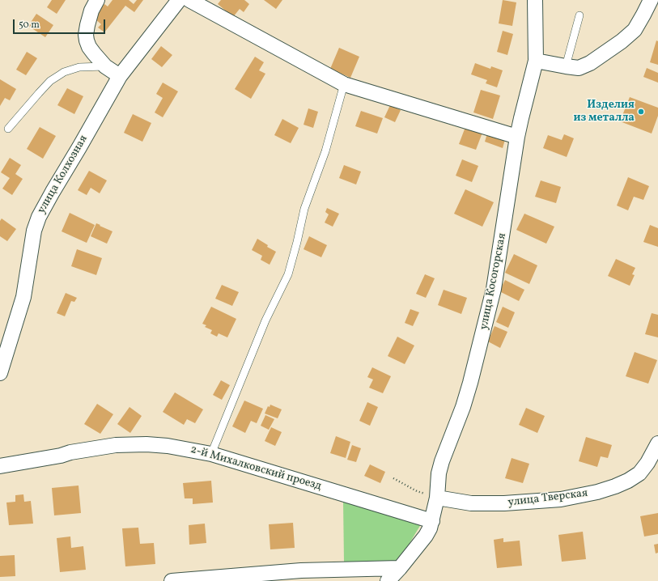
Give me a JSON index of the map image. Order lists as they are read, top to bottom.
{
  "streets": {
    "street": [
      "улица Колхозная",
      "улица Косогорская",
      "2-й Михалковский проезд",
      "улица Тверская"
    ]
  },
  "crossings": [
    ["улица Косогорская", "2-й Михалковский проезд"],
    ["улица Косогорская", "улица Тверская"]
  ],
  "places": ["Изделия из металла"],
  "scale_bar": "50 m"
}
